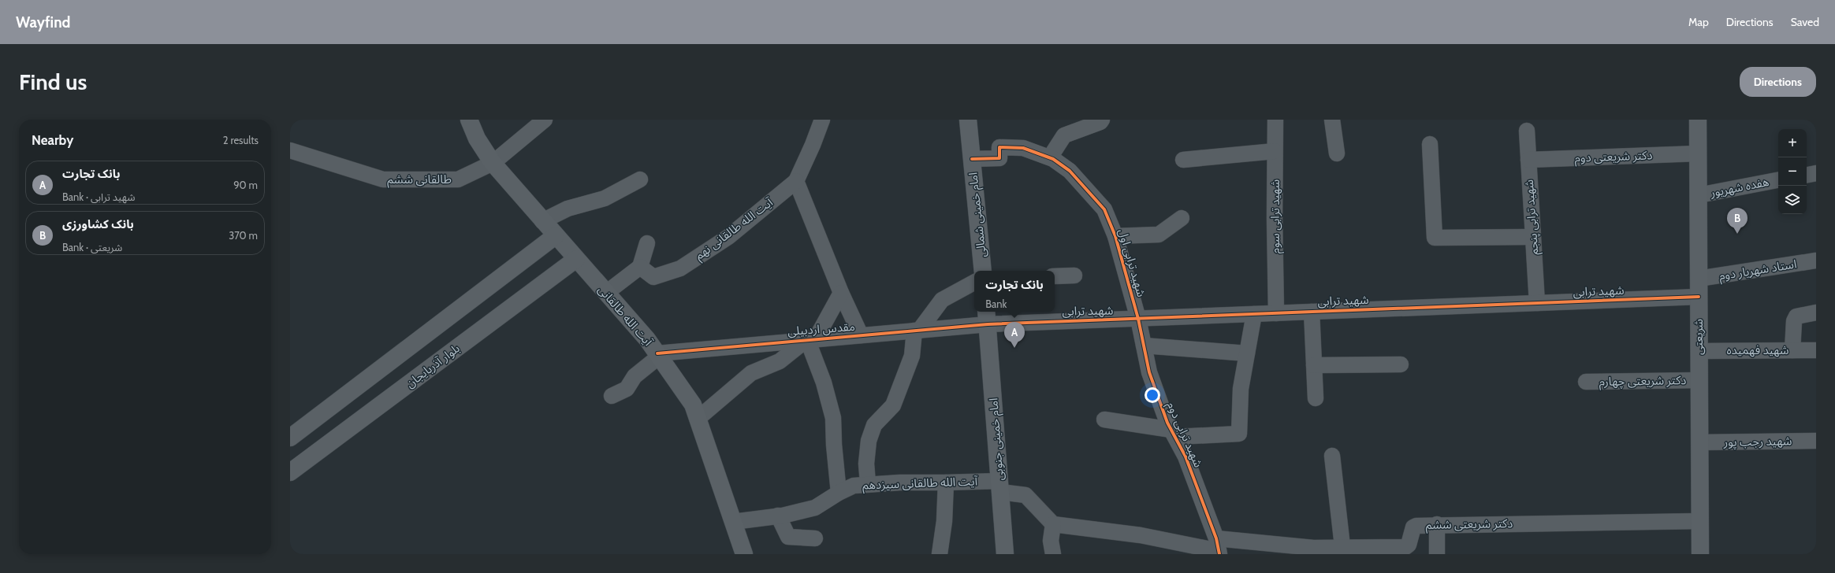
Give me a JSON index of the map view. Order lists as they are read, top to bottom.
{
  "streets": {
    "main road": [
      "امام خمینی شمالی",
      "آیت الله طالقانی",
      "شریعتی",
      "بلوار آذربایجان",
      "امام خمینی جنوبی"
    ],
    "street": [
      "دکتر شریعتی دوم",
      "طالقانی ششم",
      "هفده شهریور",
      "شهید ترابی سوم",
      "شهید ترابی پنجم",
      "آیت الله طالقانی نهم",
      "شهید ترابی اول",
      "استاد شهریار دوم",
      "شهید ترابی",
      "مقدس اردبیلی",
      "شهید فهمیده",
      "دکتر شریعتی چهارم",
      "شهید ترابی دوم",
      "شهید رجب پور",
      "آیت الله طالقانی سیزدهم",
      "دکتر شریعتی ششم"
    ]
  },
  "crossings": [
    ["دکتر شریعتی دوم", "شهید ترابی پنجم"],
    ["دکتر شریعتی دوم", "شریعتی"],
    ["طالقانی ششم", "آیت الله طالقانی"],
    ["هفده شهریور", "شریعتی"],
    ["امام خمینی شمالی", "شهید ترابی اول"],
    ["شهید ترابی سوم", "شهید ترابی"],
    ["شهید ترابی پنجم", "شهید ترابی"],
    ["شهید ترابی اول", "شهید ترابی"],
    ["شهید ترابی اول", "شهید ترابی دوم"],
    ["استاد شهریار دوم", "شریعتی"],
    ["شهید ترابی", "مقدس اردبیلی"],
    ["شهید ترابی", "شریعتی"],
    ["شهید ترابی", "شهید ترابی دوم"],
    ["شهید ترابی", "امام خمینی جنوبی"],
    ["آیت الله طالقانی", "مقدس اردبیلی"],
    ["آیت الله طالقانی", "بلوار آذربایجان"],
    ["آیت الله طالقانی", "آیت الله طالقانی سیزدهم"],
    ["مقدس اردبیلی", "امام خمینی جنوبی"],
    ["شریعتی", "شهید فهمیده"],
    ["شریعتی", "دکتر شریعتی چهارم"],
    ["شریعتی", "شهید رجب پور"],
    ["شریعتی", "دکتر شریعتی ششم"],
    ["شهید ترابی دوم", "دکتر شریعتی ششم"],
    ["امام خمینی جنوبی", "آیت الله طالقانی سیزدهم"],
    ["آیت الله طالقانی سیزدهم", "دکتر شریعتی ششم"]
  ],
  "page": {
    "header": "Wayfind",
    "nav": ["Map", "Directions", "Saved"],
    "buttons": "Directions",
    "title": "Find us",
    "heading": ["Nearby", "2 results"],
    "map_buttons": ["+", "−"],
    "list": [
      {
        "mark": "A",
        "name": "بانک تجارت",
        "note": "Bank · شهید ترابی",
        "value": "90 m"
      },
      {
        "mark": "B",
        "name": "بانک کشاورزی",
        "note": "Bank · شریعتی",
        "value": "370 m"
      }
    ],
    "pins": ["B", "A"],
    "popup": ["بانک تجارت", "Bank"]
  }
}
